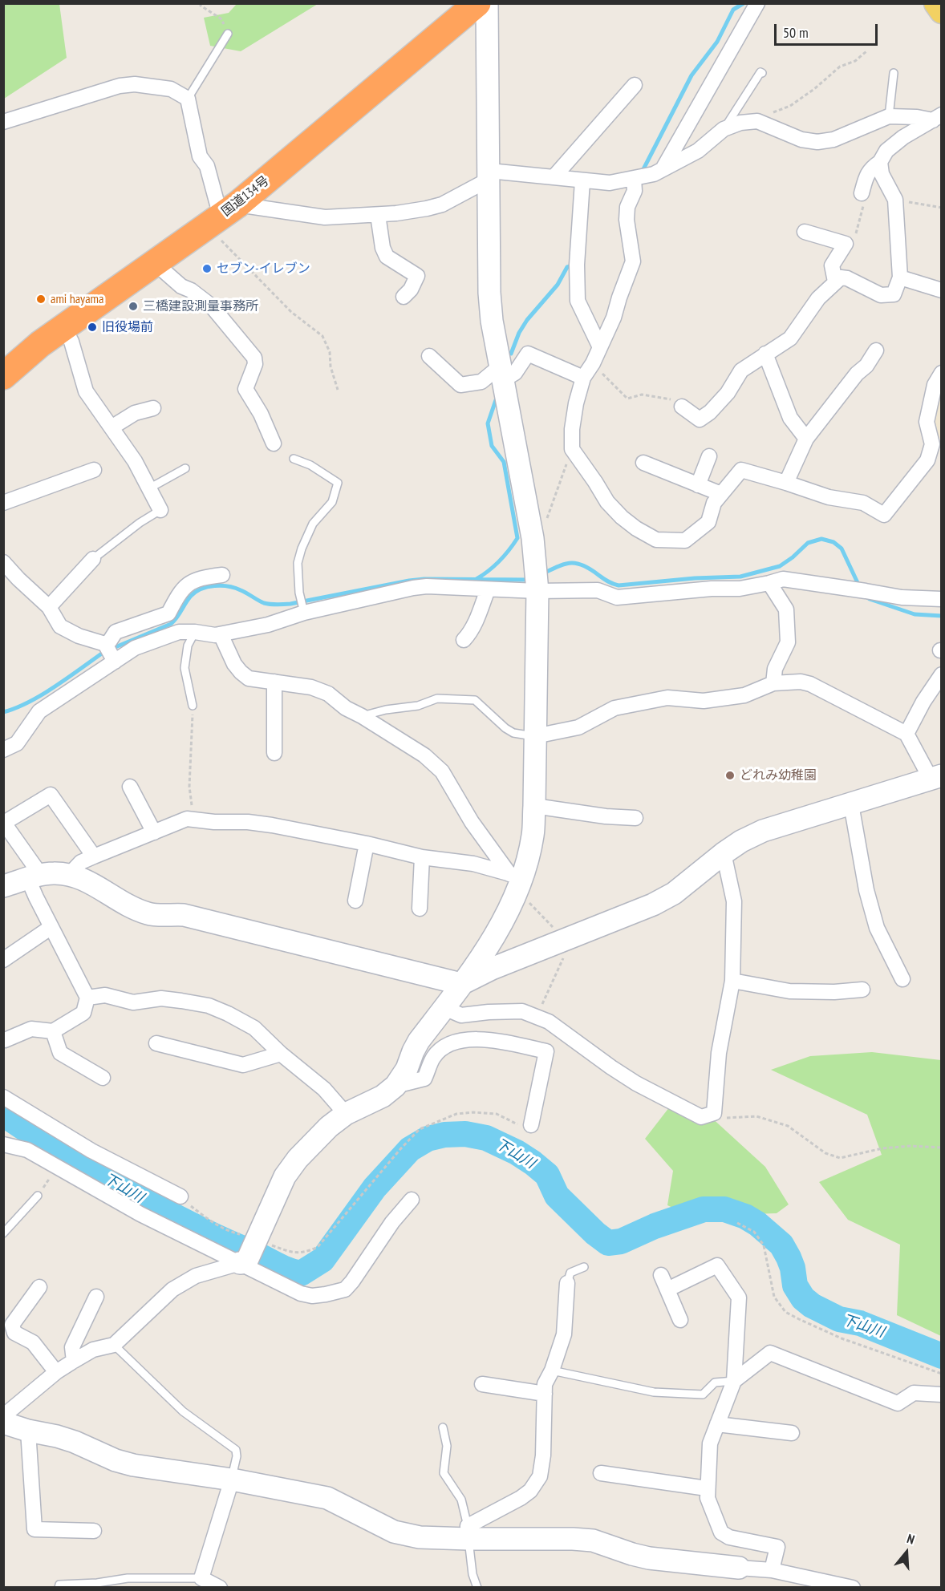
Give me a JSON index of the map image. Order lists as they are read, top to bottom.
{
  "streets": {
    "highway": ["国道134号"]
  },
  "water": ["下山川"],
  "places": [
    "セブン-イレブン",
    "ami hayama",
    "三橋建設測量事務所",
    "旧役場前",
    "どれみ幼稚園"
  ],
  "scale_bar": "50 m",
  "north": "top"
}
